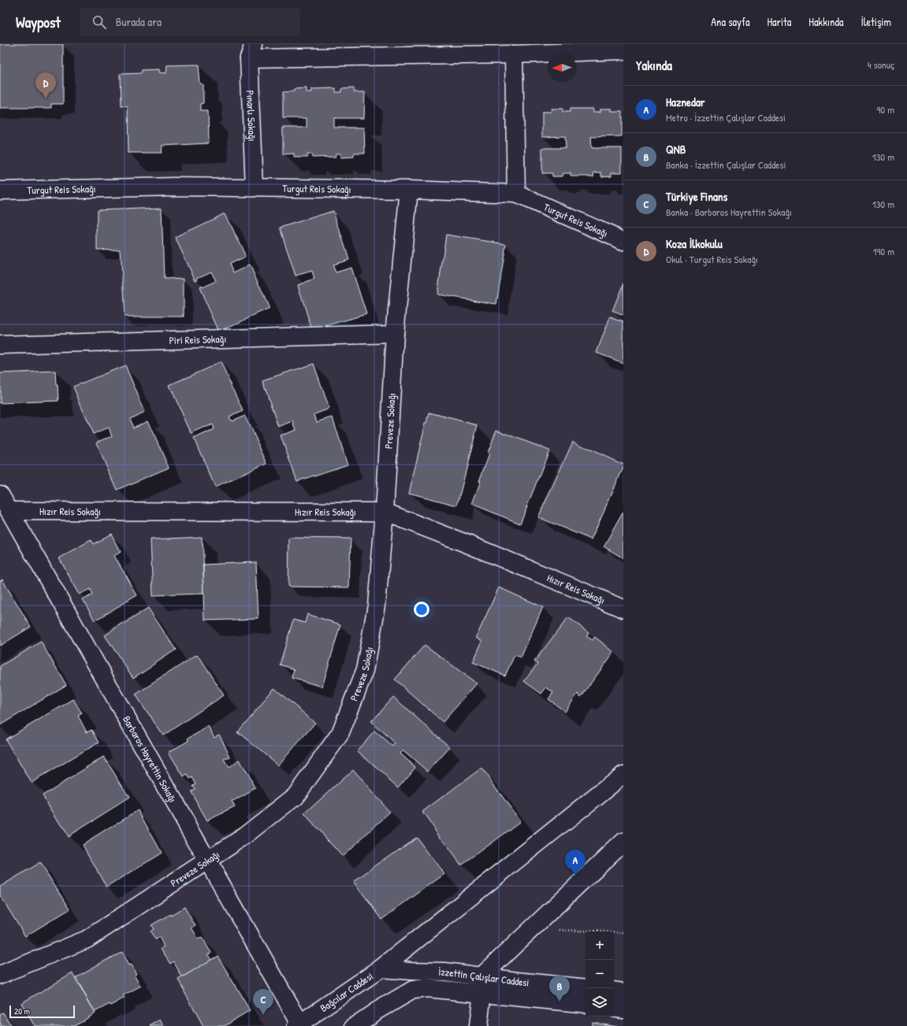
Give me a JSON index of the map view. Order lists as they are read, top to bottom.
{
  "streets": {
    "street": [
      "Pınarlı Sokağı",
      "Turgut Reis Sokağı",
      "Piri Reis Sokağı",
      "Preveze Sokağı",
      "Hızır Reis Sokağı",
      "Barbaros Hayrettin Sokağı",
      "İzzettin Çalışlar Caddesi",
      "Bağcılar Caddesi"
    ]
  },
  "crossings": [
    ["Pınarlı Sokağı", "Turgut Reis Sokağı"],
    ["Turgut Reis Sokağı", "Preveze Sokağı"],
    ["Piri Reis Sokağı", "Preveze Sokağı"],
    ["Preveze Sokağı", "Hızır Reis Sokağı"],
    ["Preveze Sokağı", "Barbaros Hayrettin Sokağı"],
    ["Hızır Reis Sokağı", "Barbaros Hayrettin Sokağı"],
    ["Barbaros Hayrettin Sokağı", "Bağcılar Caddesi"],
    ["İzzettin Çalışlar Caddesi", "Bağcılar Caddesi"]
  ],
  "scale_bar": "20 m",
  "north": "left",
  "page": {
    "header": "Waypost",
    "search": "Burada ara",
    "nav": [
      "Ana sayfa",
      "Harita",
      "Hakkında",
      "İletişim"
    ],
    "heading": ["Yakında", "4 sonuç"],
    "pins": [
      "D",
      "A",
      "B",
      "C"
    ],
    "list": [
      {
        "mark": "A",
        "name": "Haznedar",
        "note": "Metro · İzzettin Çalışlar Caddesi",
        "value": "90 m"
      },
      {
        "mark": "B",
        "name": "QNB",
        "note": "Banka · İzzettin Çalışlar Caddesi",
        "value": "130 m"
      },
      {
        "mark": "C",
        "name": "Türkiye Finans",
        "note": "Banka · Barbaros Hayrettin Sokağı",
        "value": "130 m"
      },
      {
        "mark": "D",
        "name": "Koza İlkokulu",
        "note": "Okul · Turgut Reis Sokağı",
        "value": "190 m"
      }
    ],
    "map_buttons": ["+", "−"],
    "scale": "20 m"
  }
}
